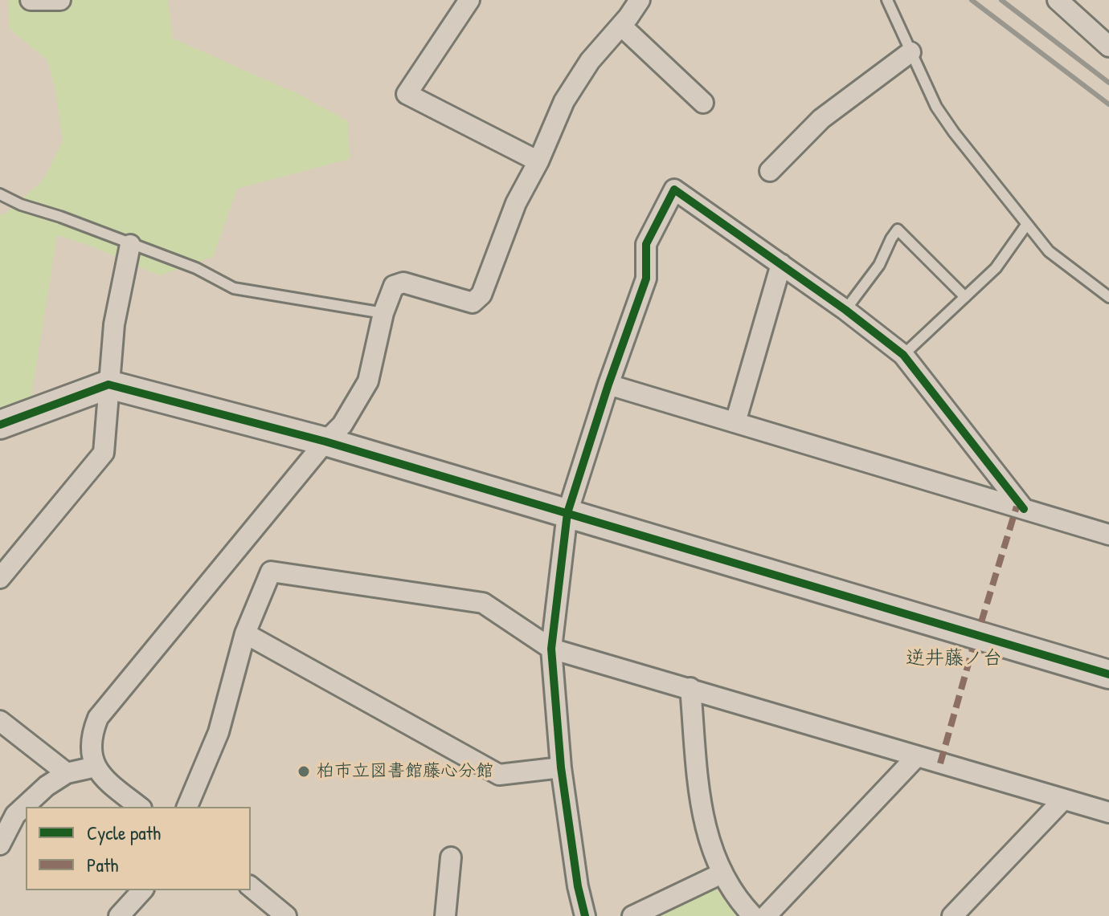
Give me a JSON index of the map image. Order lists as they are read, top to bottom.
{
  "districts": ["逆井藤ノ台"],
  "places": ["柏市立図書館藤心分館"],
  "legend": ["Cycle path", "Path"]
}
